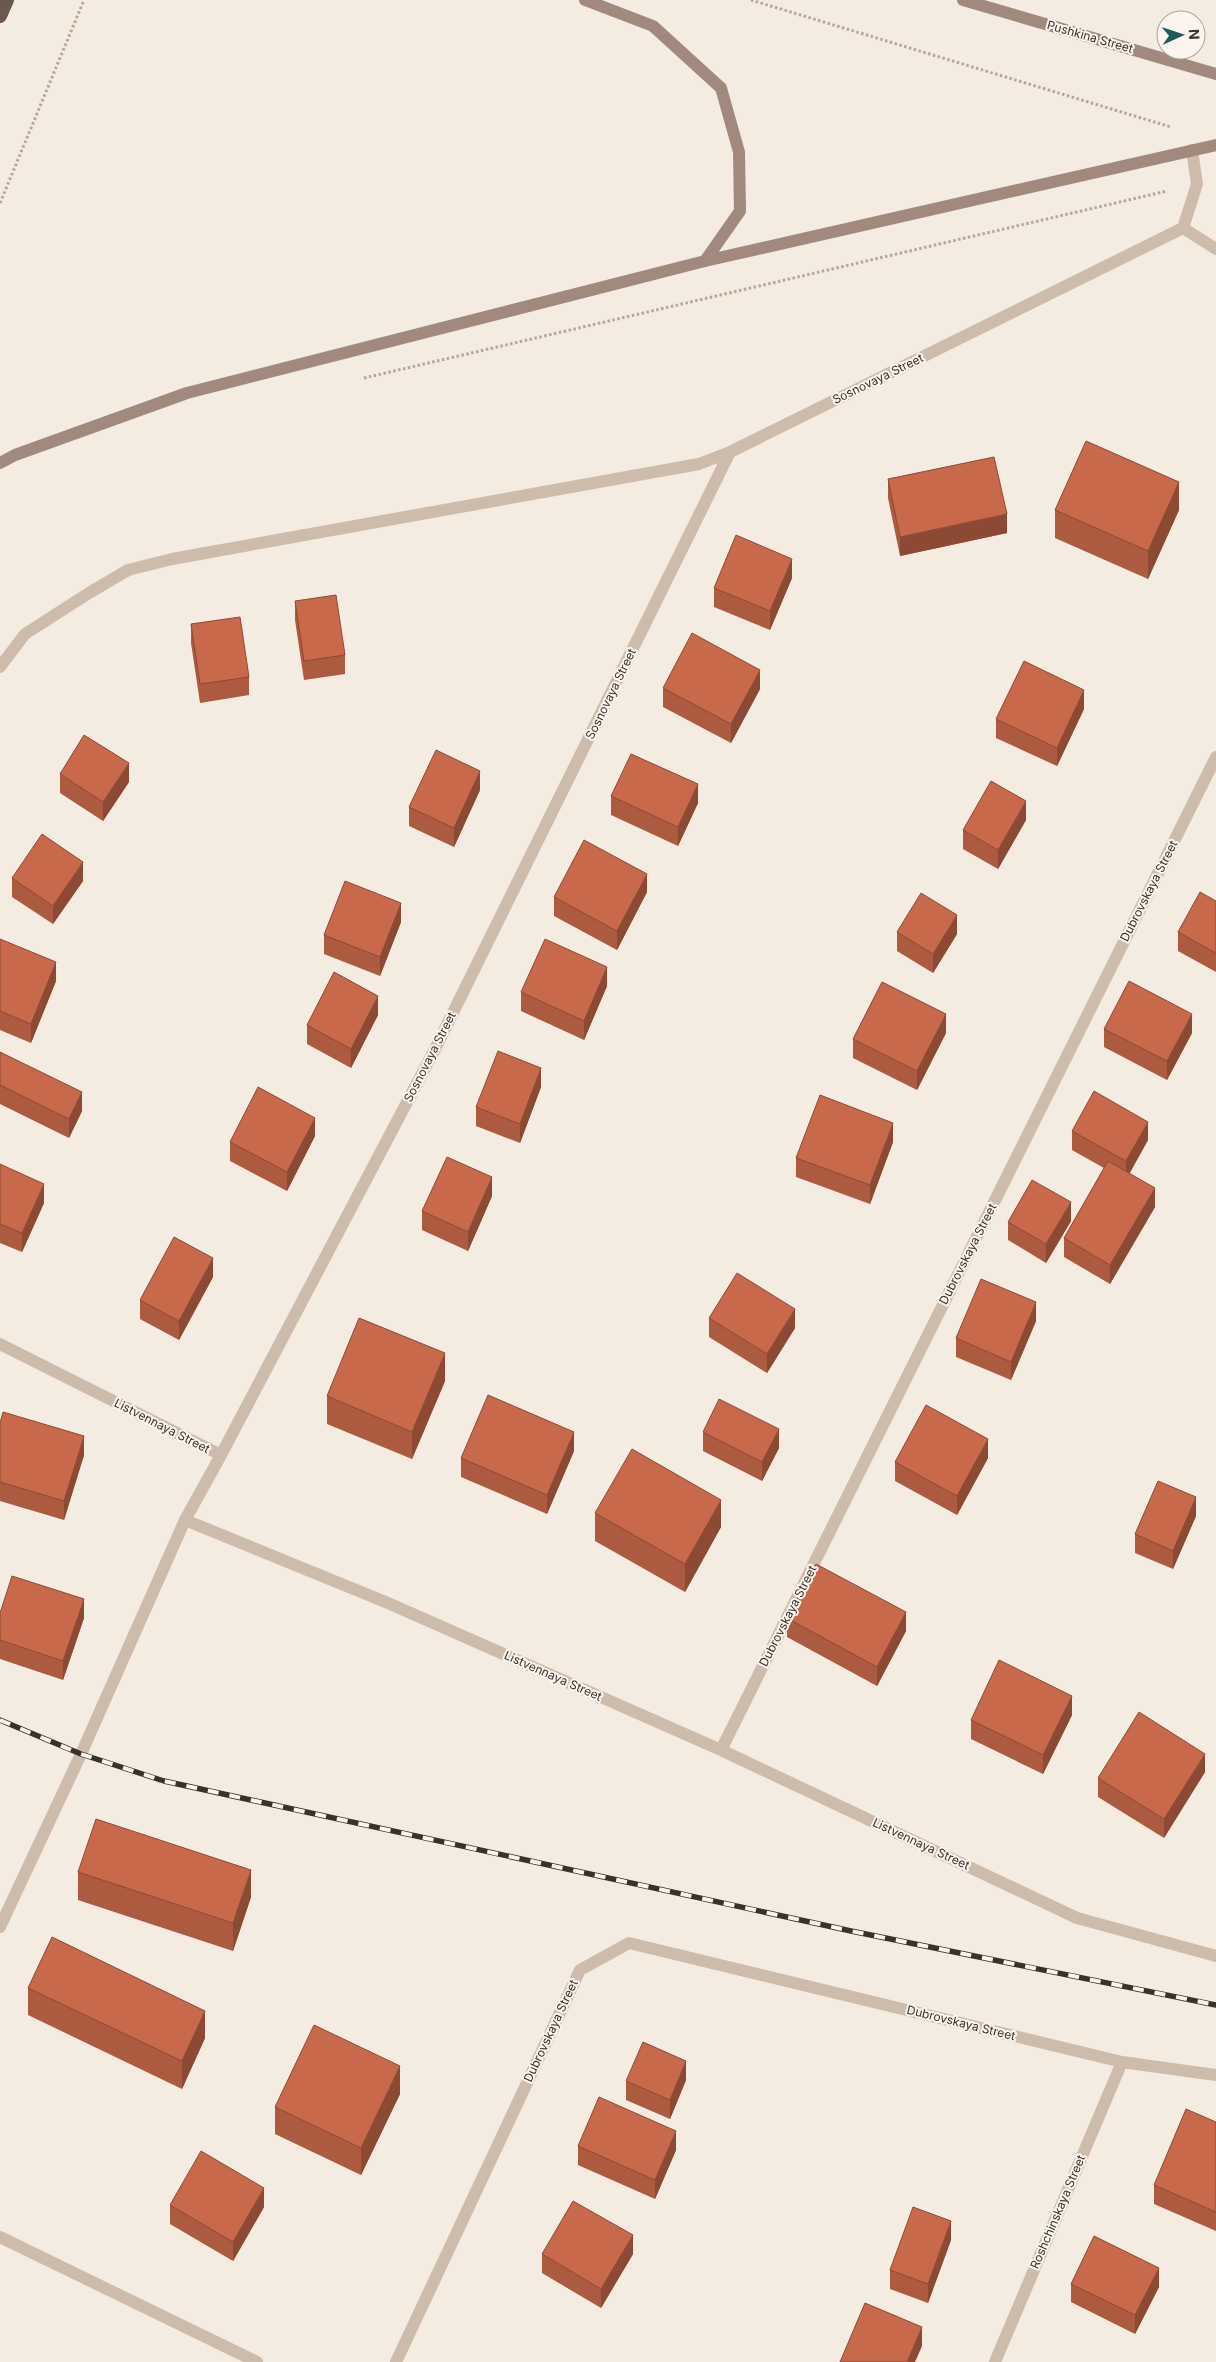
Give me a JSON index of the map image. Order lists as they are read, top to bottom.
{
  "streets": {
    "main road": ["Pushkina Street"],
    "street": [
      "Sosnovaya Street",
      "Dubrovskaya Street",
      "Listvennaya Street",
      "Roshchinskaya Street"
    ]
  },
  "crossings": [
    ["Sosnovaya Street", "Listvennaya Street"],
    ["Dubrovskaya Street", "Listvennaya Street"],
    ["Dubrovskaya Street", "Roshchinskaya Street"]
  ],
  "north": "right"
}
